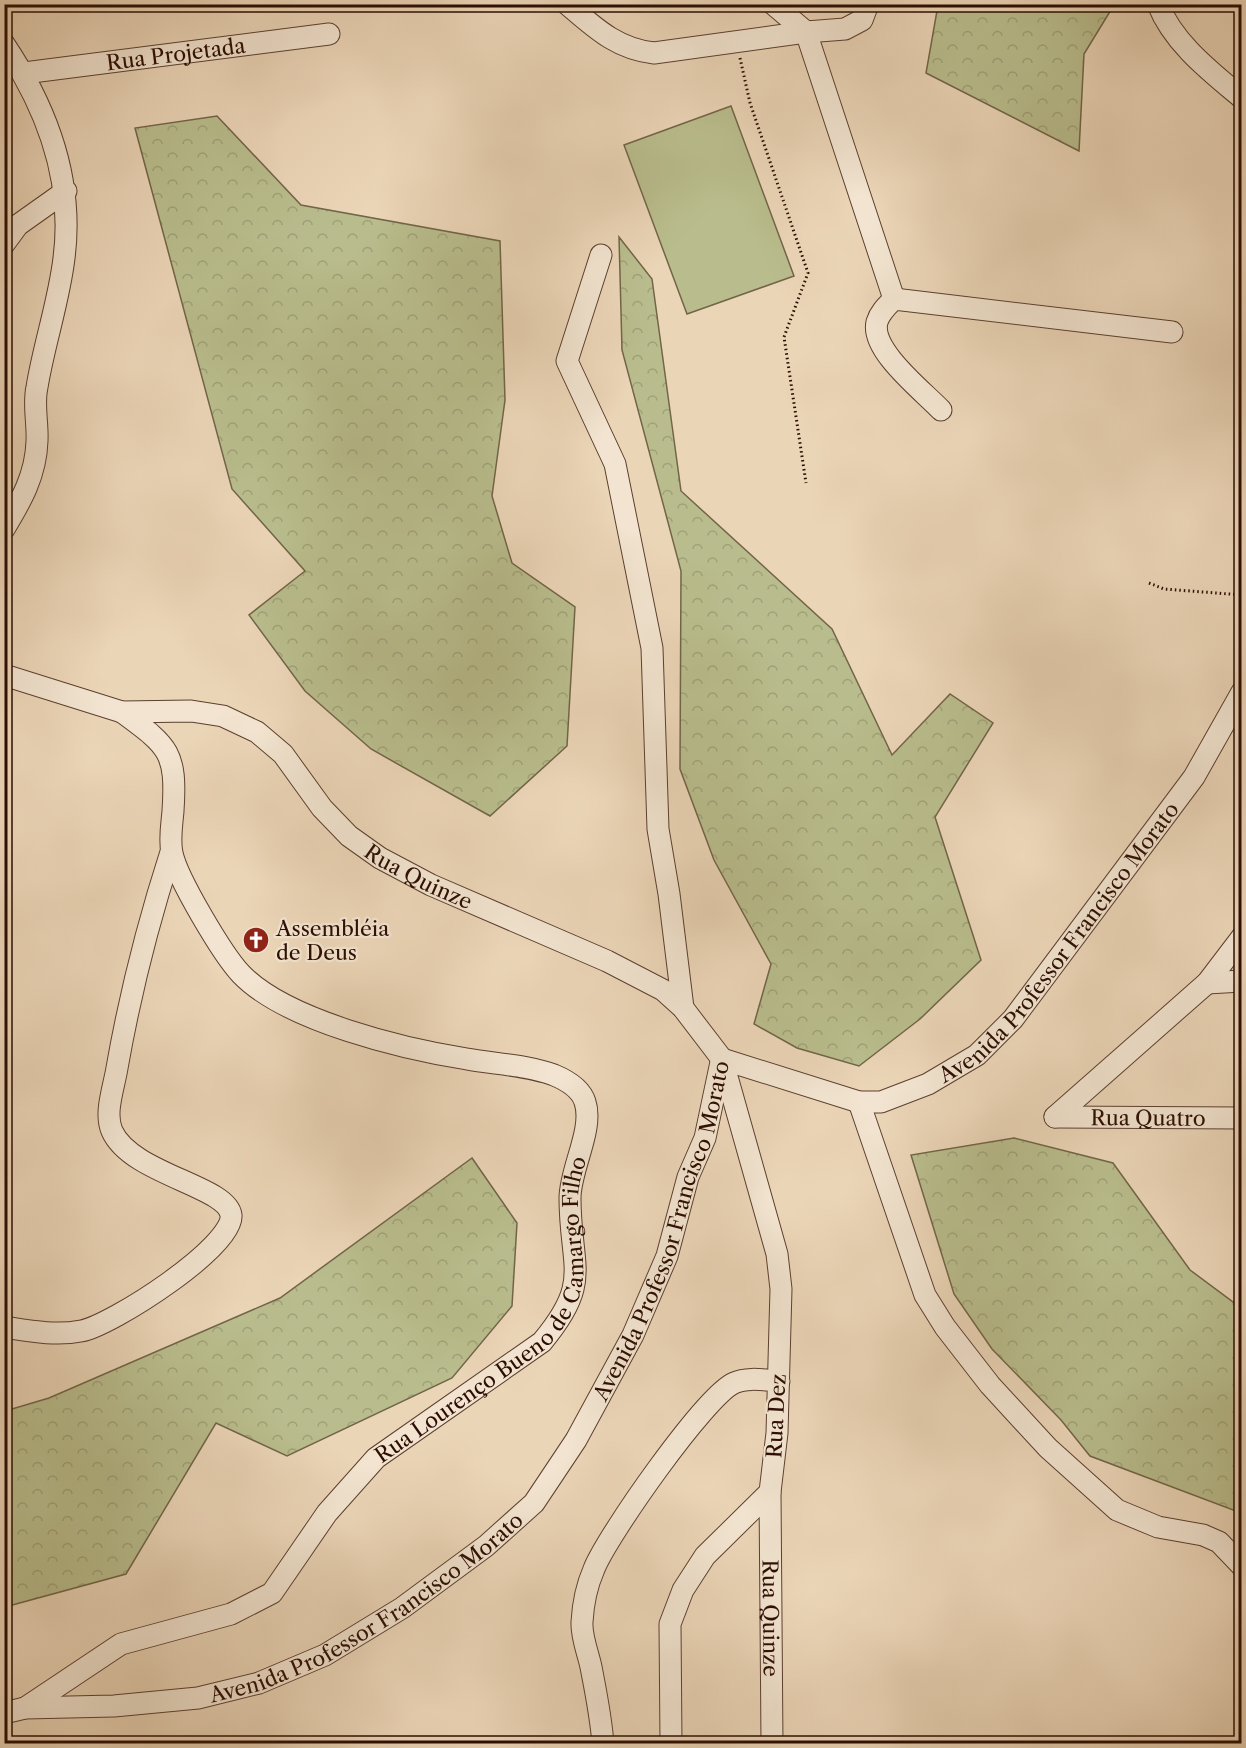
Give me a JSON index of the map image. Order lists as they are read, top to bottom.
{
  "streets": {
    "street": [
      "Rua Projetada",
      "Rua Quinze",
      "Avenida Professor Francisco Morato",
      "Rua Quatro",
      "Rua Lourenço Bueno de Camargo Filho",
      "Rua Dez"
    ]
  },
  "crossings": [
    ["Rua Quinze", "Avenida Professor Francisco Morato"],
    ["Rua Quinze", "Rua Lourenço Bueno de Camargo Filho"],
    ["Rua Quinze", "Rua Dez"],
    ["Avenida Professor Francisco Morato", "Rua Lourenço Bueno de Camargo Filho"],
    ["Avenida Professor Francisco Morato", "Rua Dez"]
  ],
  "places": {
    "church": ["Assembléia de Deus"]
  }
}
